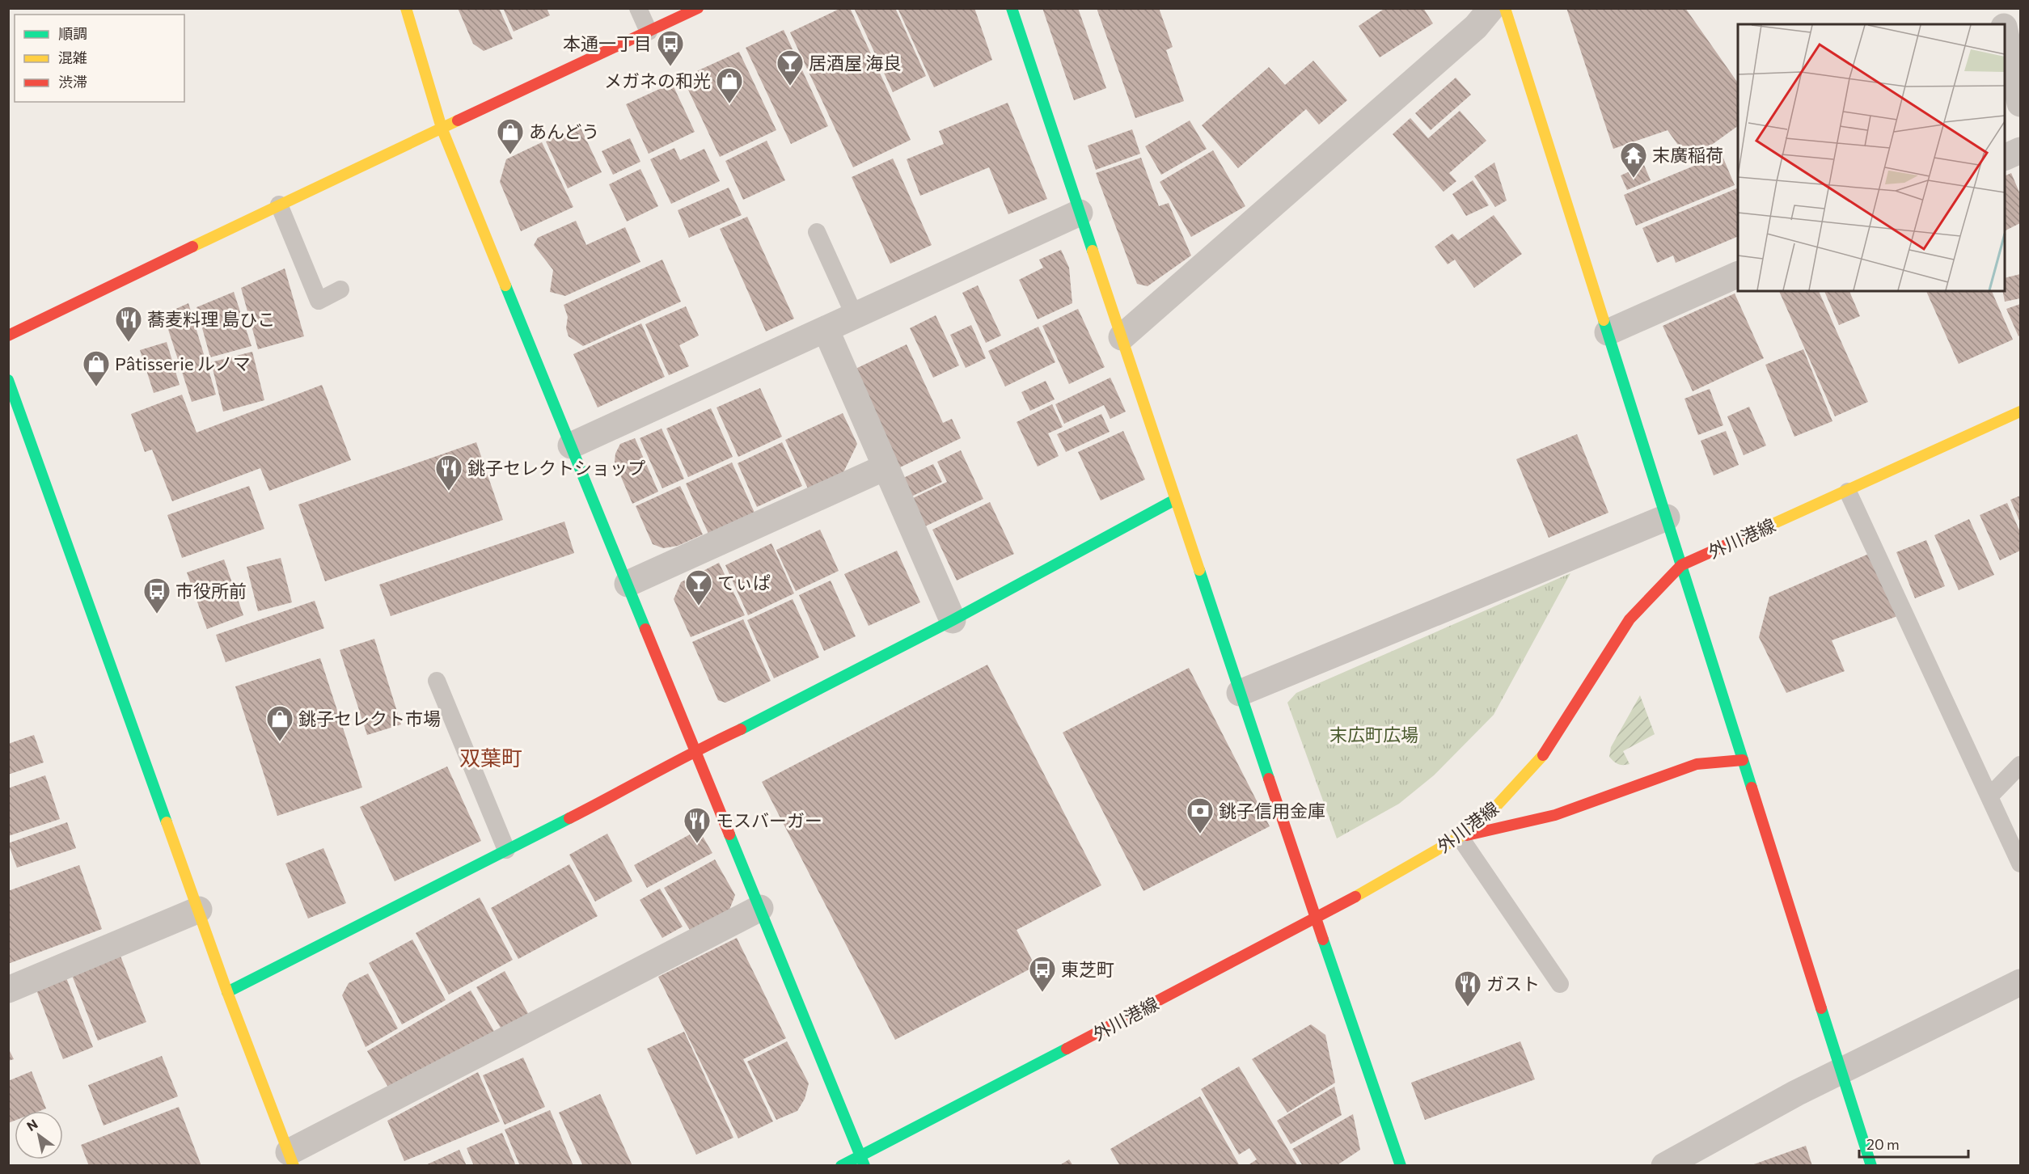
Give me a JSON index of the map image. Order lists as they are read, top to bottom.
{
  "streets": {
    "street": ["外川港線"]
  },
  "districts": ["双葉町"],
  "parks": ["末広町広場"],
  "places": {
    "bus stop": ["本通一丁目", "市役所前", "東芝町"],
    "bar": ["居酒屋 海良", "てぃぱ"],
    "shop": [
      "メガネの和光",
      "あんどう",
      "Pâtisserie ルノマ",
      "銚子セレクト市場"
    ],
    "temple": ["末廣稲荷"],
    "restaurant": [
      "蕎麦料理 島ひこ",
      "銚子セレクトショップ",
      "モスバーガー",
      "ガスト"
    ],
    "bank": ["銚子信用金庫"]
  },
  "legend": ["順調", "混雑", "渋滞"],
  "scale_bar": "20 m",
  "north": "top left"
}
